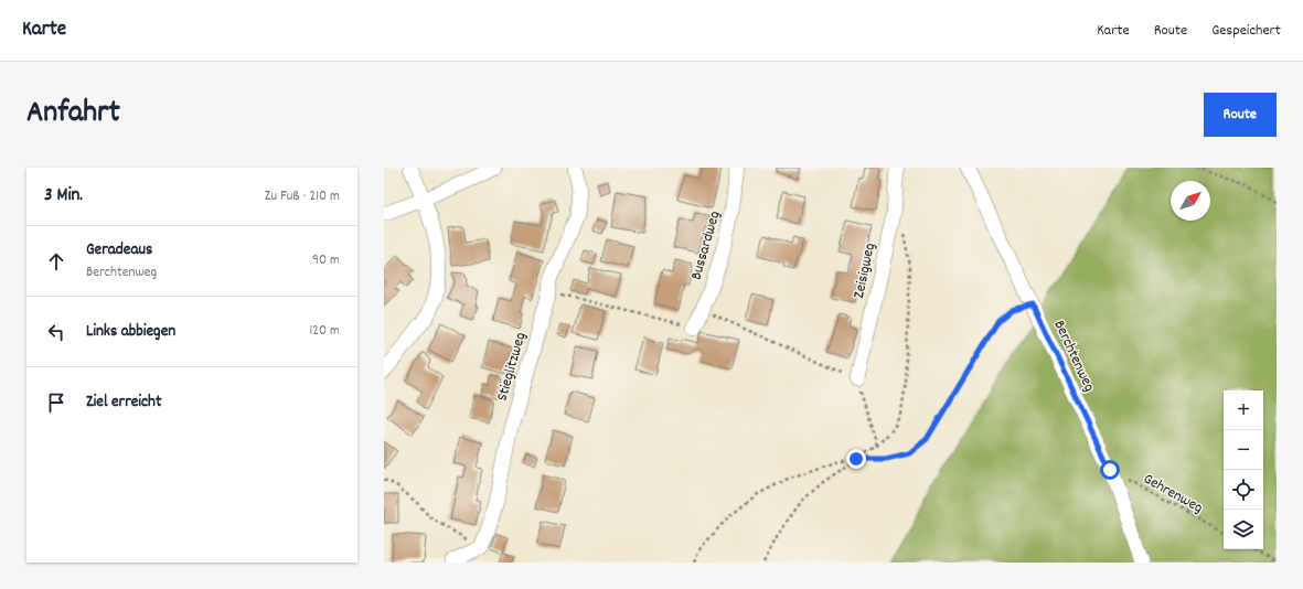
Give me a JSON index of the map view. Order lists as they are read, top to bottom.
{
  "streets": {
    "street": [
      "Bussardweg",
      "Zeisigweg",
      "Berchtenweg",
      "Stieglitzweg"
    ],
    "path": ["Gehrenweg"]
  },
  "crossings": [
    ["Berchtenweg", "Gehrenweg"]
  ],
  "north": "top right",
  "page": {
    "header": "Karte",
    "nav": ["Karte", "Route", "Gespeichert"],
    "title": "Anfahrt",
    "buttons": "Route",
    "heading": ["3 Min.", "Zu Fuß · 210 m"],
    "list": [
      ["Geradeaus", "Berchtenweg", "90 m"],
      ["Links abbiegen", "120 m"],
      "Ziel erreicht"
    ],
    "map_buttons": ["+", "−"]
  }
}
